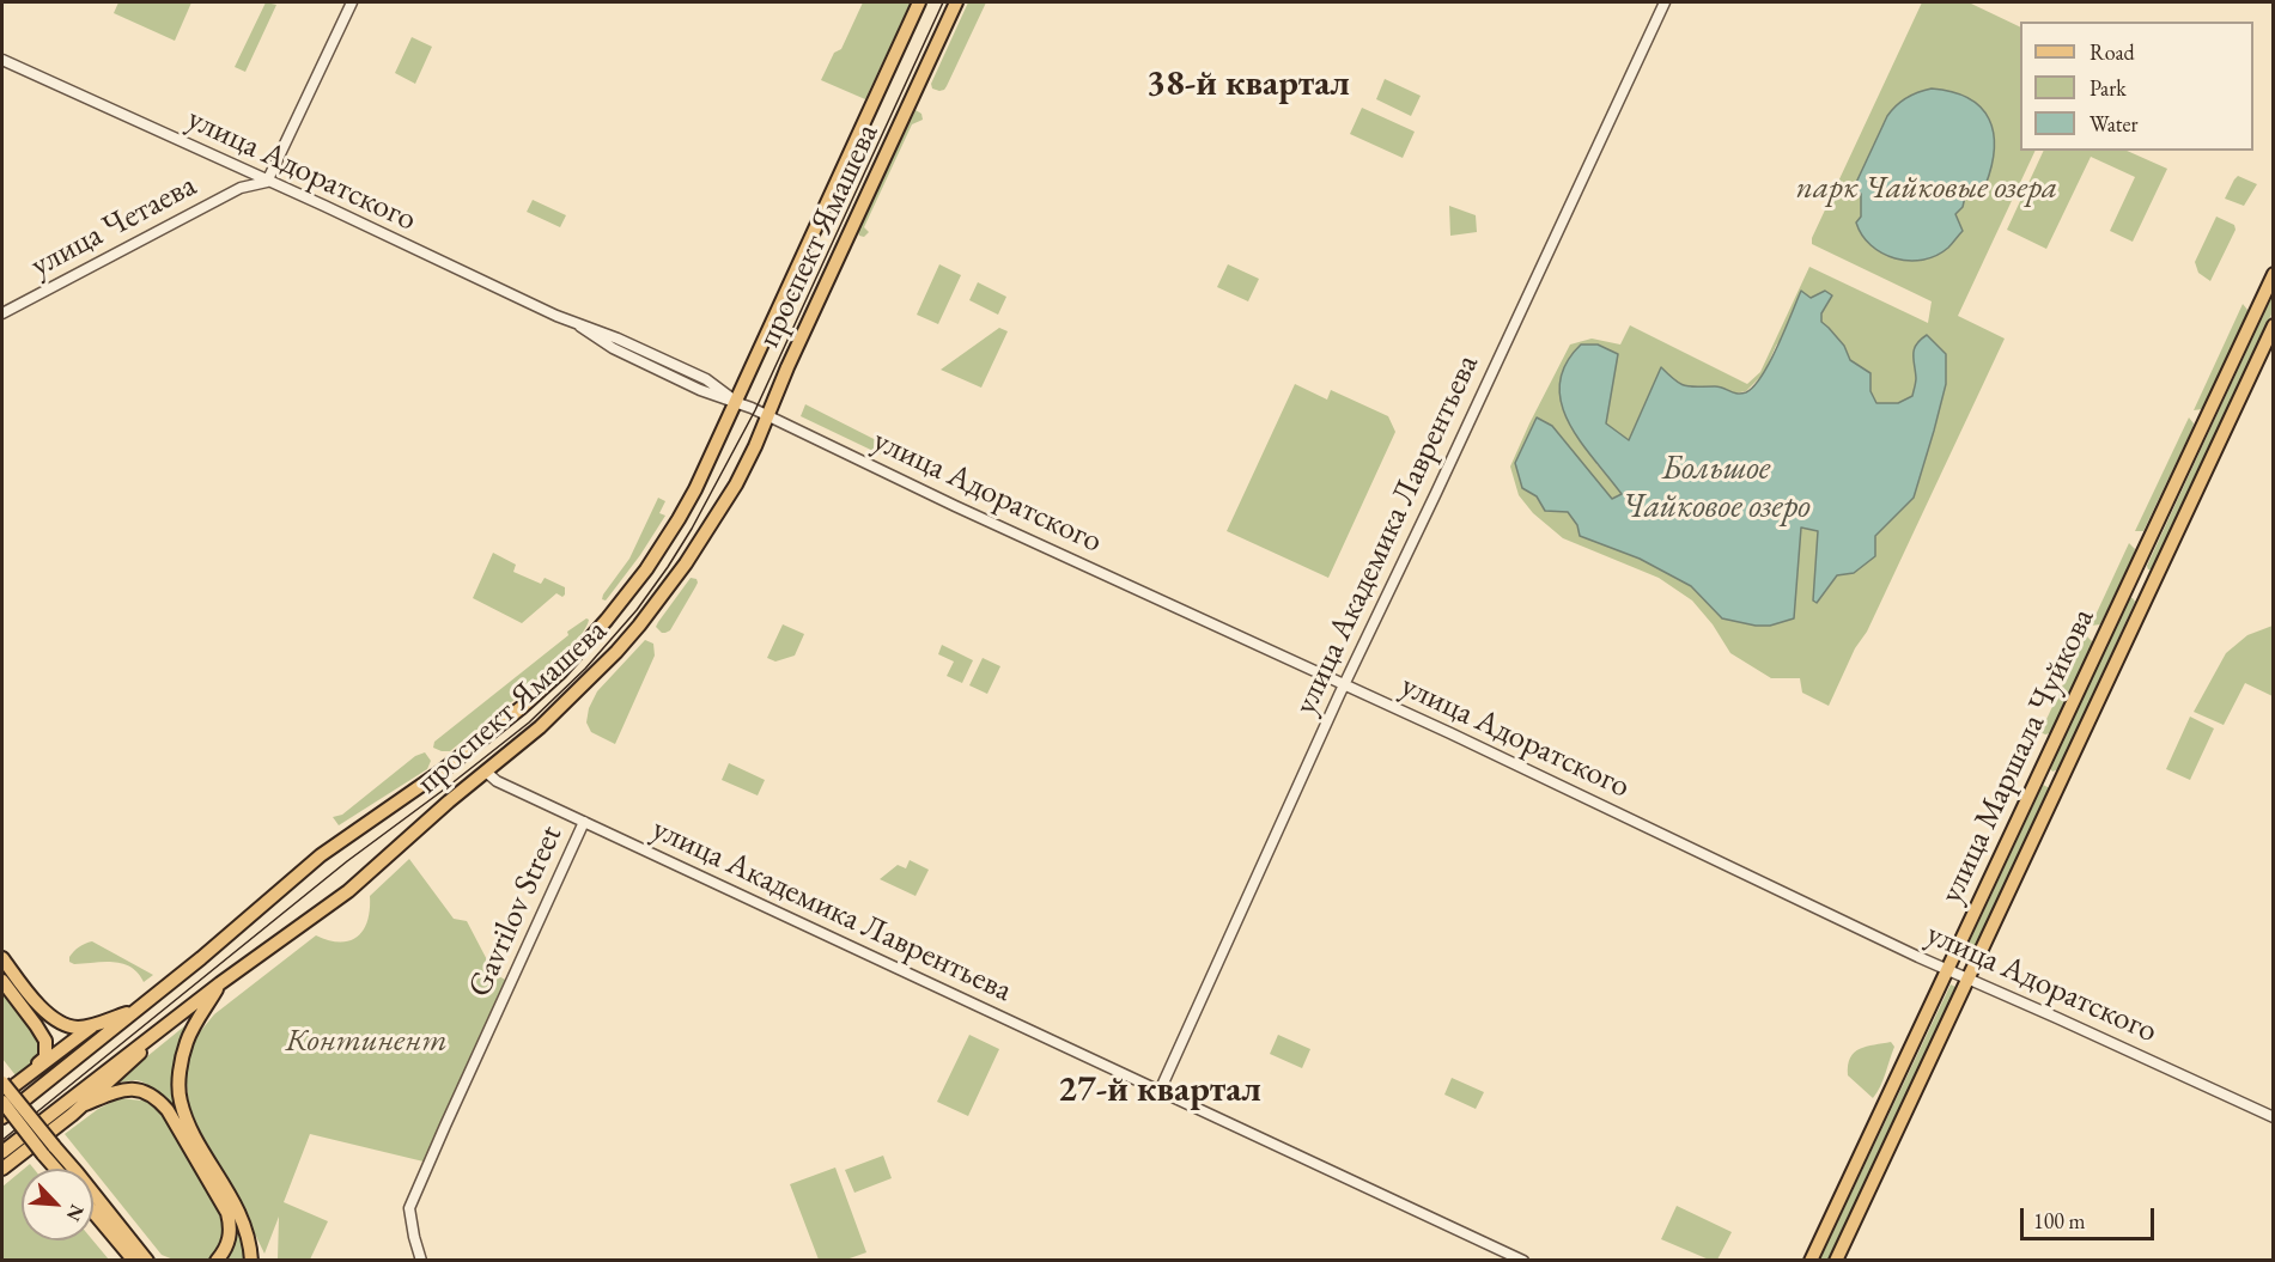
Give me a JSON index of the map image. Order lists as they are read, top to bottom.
{
  "streets": {
    "main road": ["проспект Ямашева", "улица Маршала Чуйкова"],
    "street": [
      "улица Адоратского",
      "улица Четаева",
      "улица Академика Лаврентьева",
      "Gavrilov Street"
    ]
  },
  "crossings": [
    ["улица Адоратского", "улица Четаева"],
    ["улица Адоратского", "проспект Ямашева"],
    ["улица Адоратского", "улица Академика Лаврентьева"],
    ["улица Адоратского", "улица Маршала Чуйкова"],
    ["проспект Ямашева", "улица Академика Лаврентьева"],
    ["улица Академика Лаврентьева", "Gavrilov Street"]
  ],
  "districts": ["38-й квартал", "27-й квартал"],
  "water": ["Большое Чайковое озеро"],
  "parks": ["парк Чайковые озера", "Континент"],
  "legend": ["Road", "Park", "Water"],
  "scale_bar": "100 m",
  "north": "bottom right"
}
